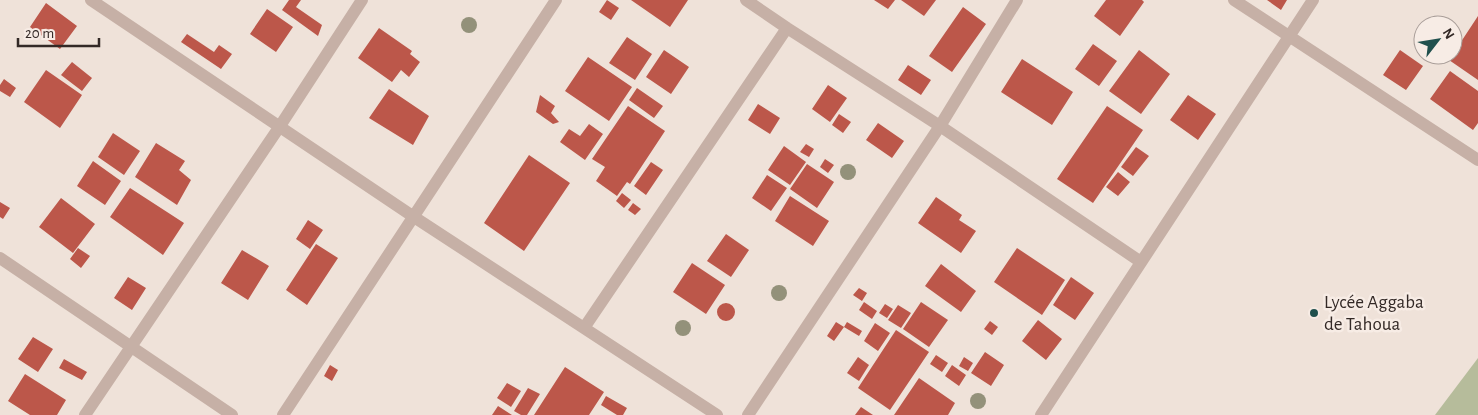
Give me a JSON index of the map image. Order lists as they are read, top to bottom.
{
  "places": ["Lycée Aggaba de Tahoua"],
  "scale_bar": "20 m",
  "north": "top right"
}
